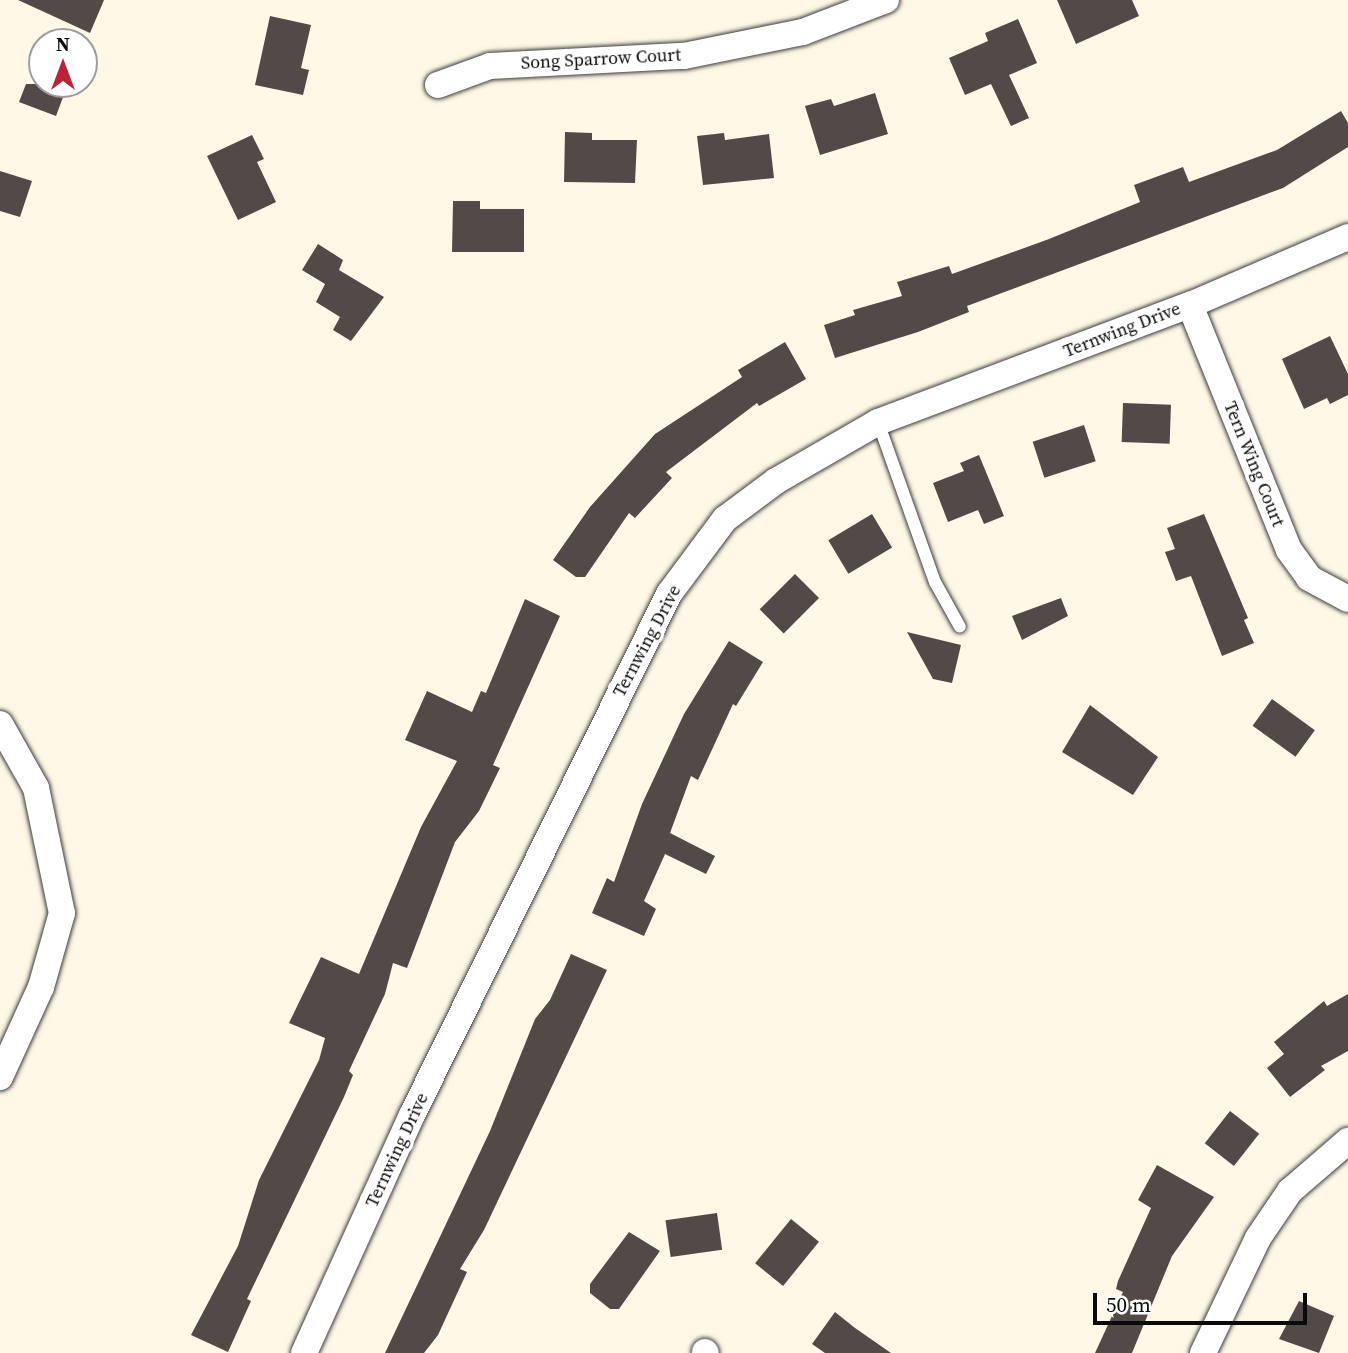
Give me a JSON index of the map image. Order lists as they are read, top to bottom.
{
  "streets": {
    "street": ["Song Sparrow Court", "Ternwing Drive", "Tern Wing Court"]
  },
  "crossings": [
    ["Ternwing Drive", "Tern Wing Court"]
  ],
  "scale_bar": "50 m",
  "north": "top"
}
